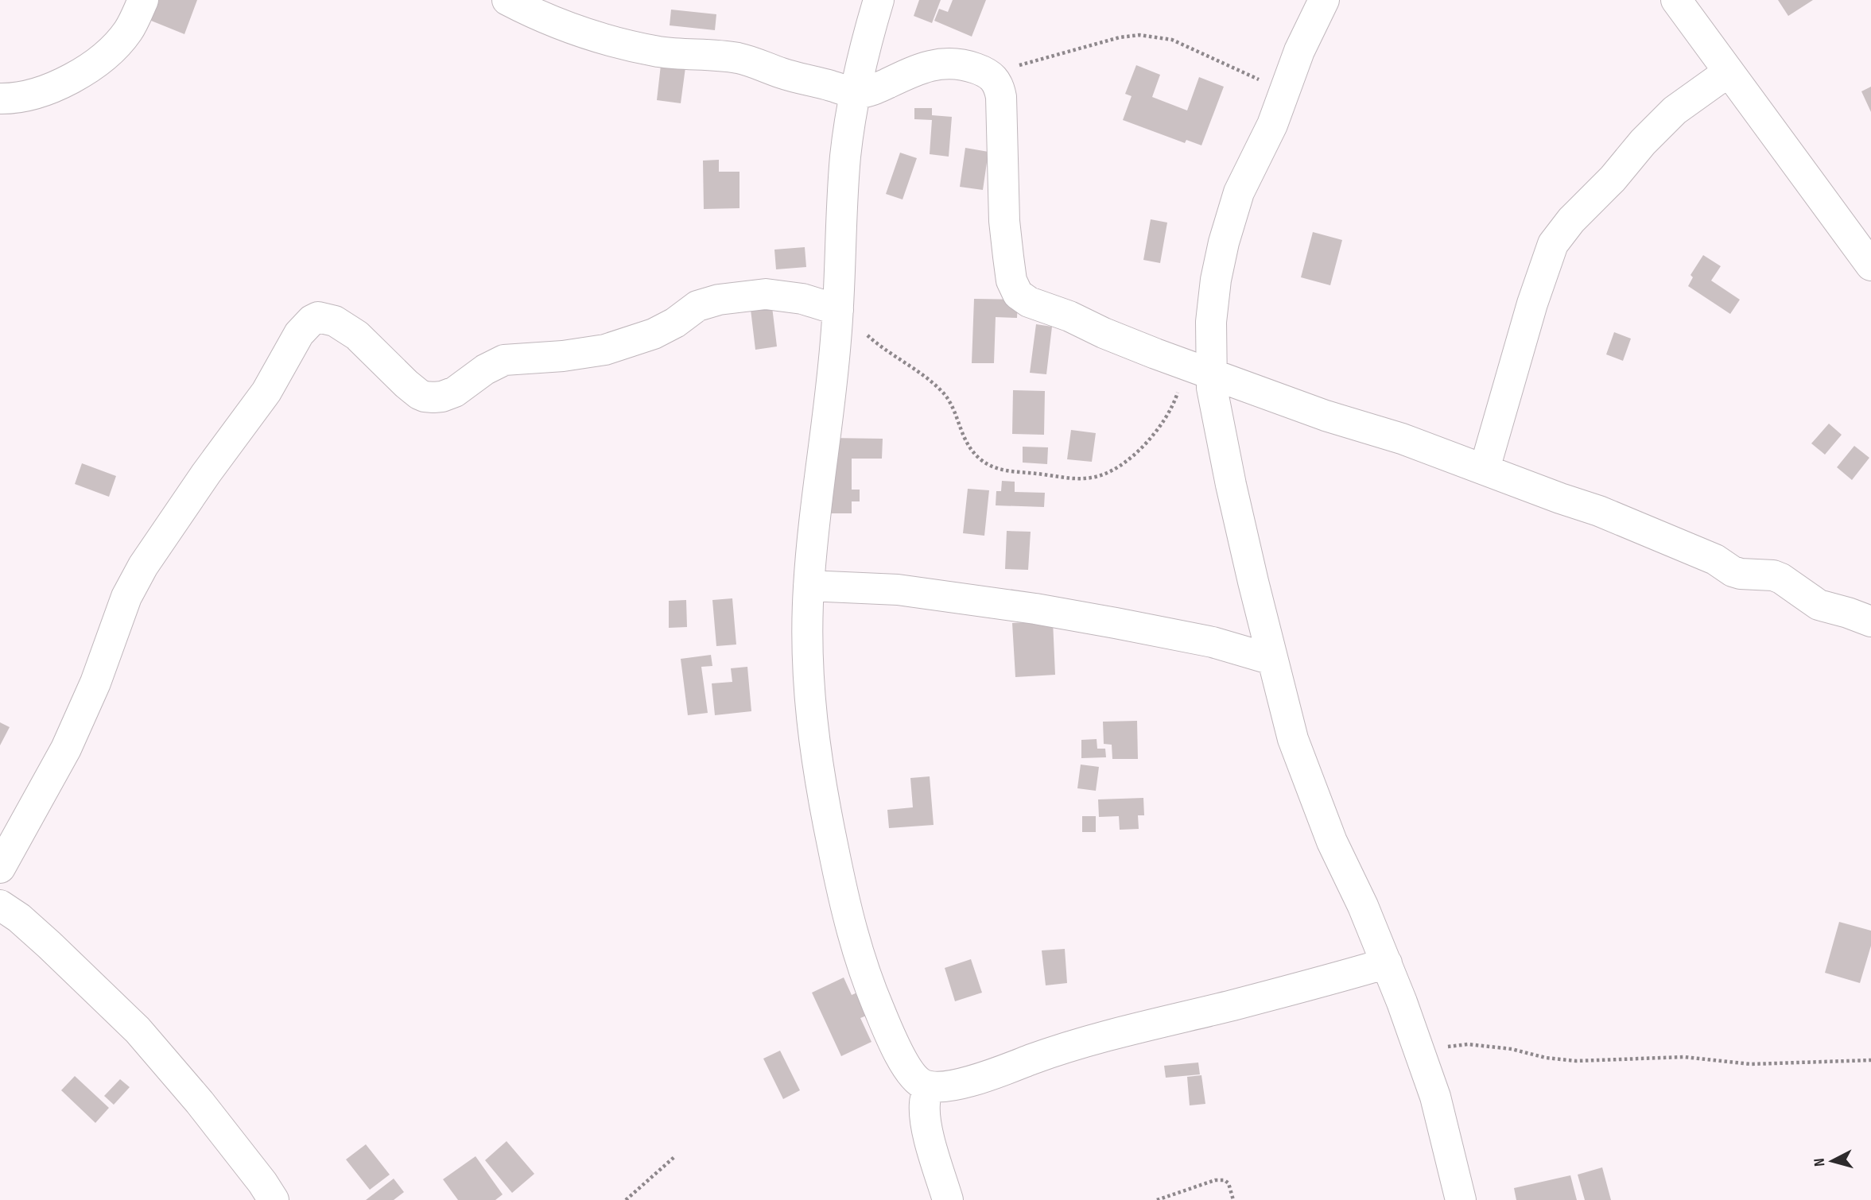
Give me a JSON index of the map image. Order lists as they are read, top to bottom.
{
  "north": "left"
}
